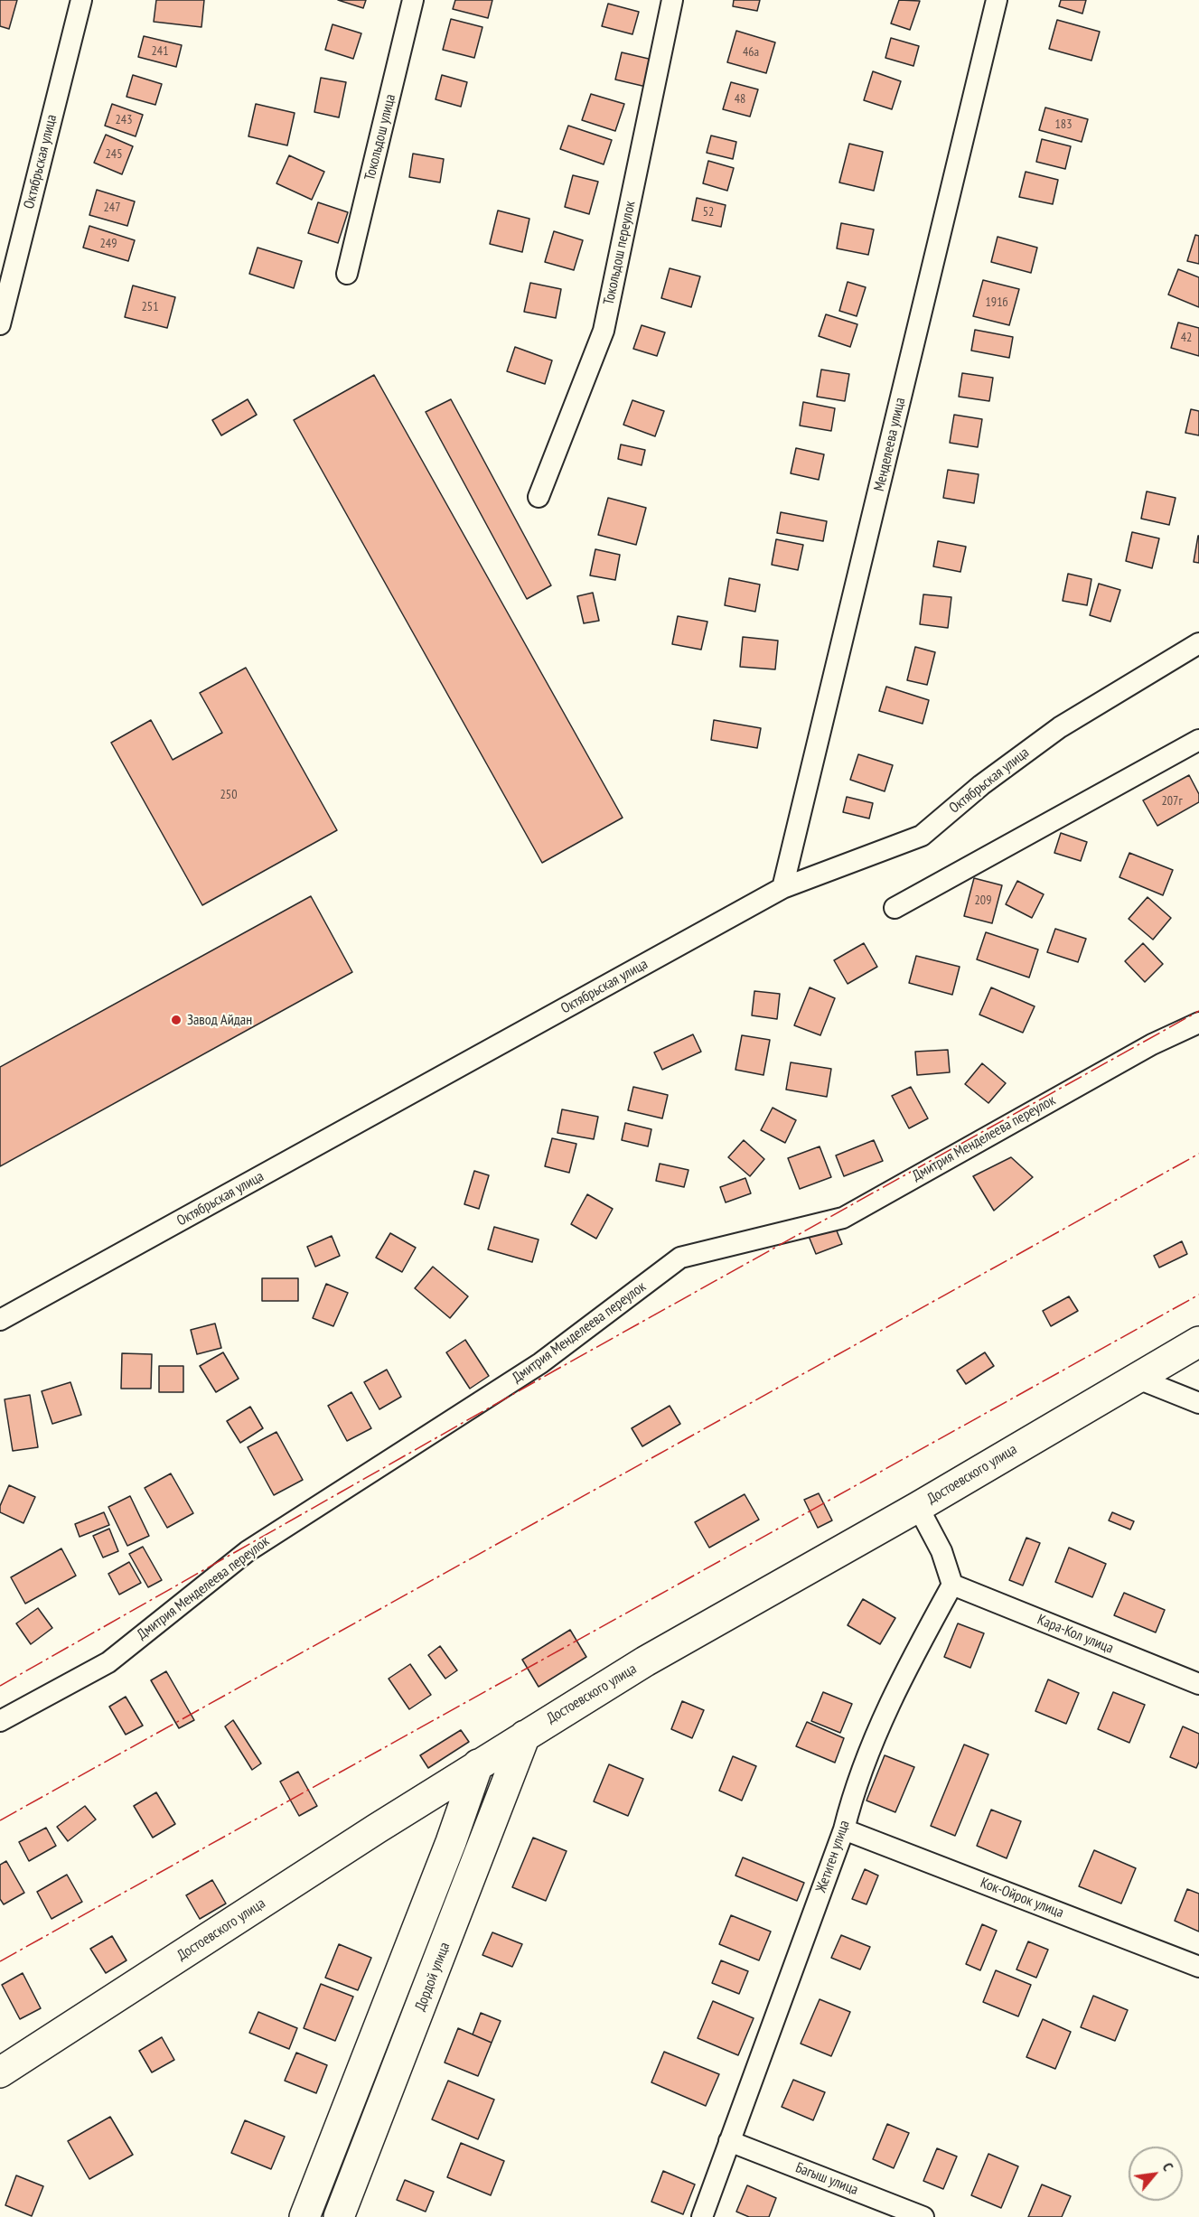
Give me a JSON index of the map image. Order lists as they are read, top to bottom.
{
  "streets": {
    "street": [
      "Токольдош улица",
      "Октябрьская улица",
      "Токольдош переулок",
      "Менделеева улица",
      "Дмитрия Менделеева переулок",
      "Достоевского улица",
      "Кара-Кол улица",
      "Жетиген улица",
      "Кок-Ойрок улица",
      "Дордой улица",
      "Багыш улица"
    ]
  },
  "crossings": [
    ["Октябрьская улица", "Менделеева улица"],
    ["Достоевского улица", "Дордой улица"],
    ["Кара-Кол улица", "Жетиген улица"],
    ["Жетиген улица", "Кок-Ойрок улица"],
    ["Жетиген улица", "Багыш улица"]
  ],
  "places": ["Завод Айдан"],
  "house_numbers": [
    "241",
    "46а",
    "48",
    "243",
    "183",
    "245",
    "247",
    "52",
    "249",
    "191б",
    "251",
    "42",
    "250",
    "207г",
    "209"
  ],
  "north": "top right"
}
